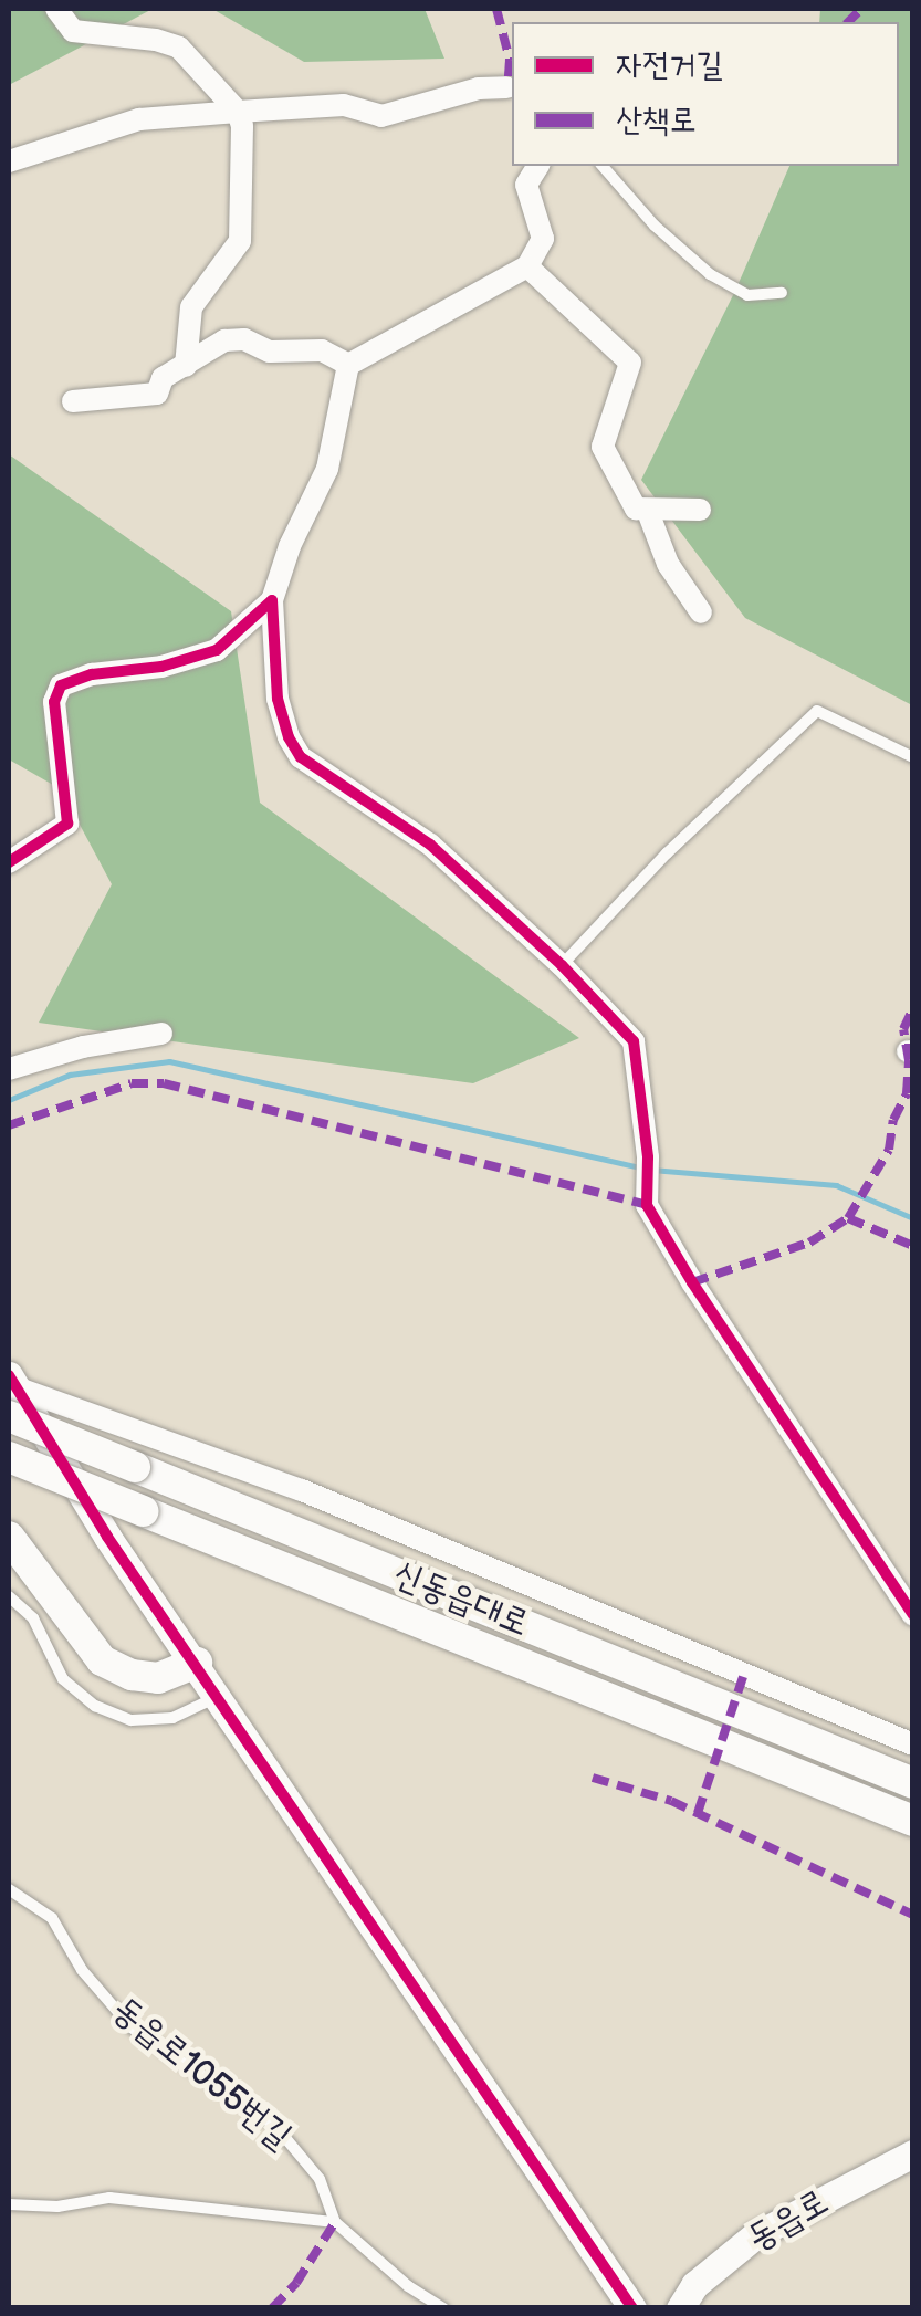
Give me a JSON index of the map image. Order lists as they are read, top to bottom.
{
  "streets": {
    "main road": ["신동읍대로"],
    "street": ["동읍로"],
    "lane": ["동읍로1055번길"]
  },
  "legend": ["자전거길", "산책로"]
}
